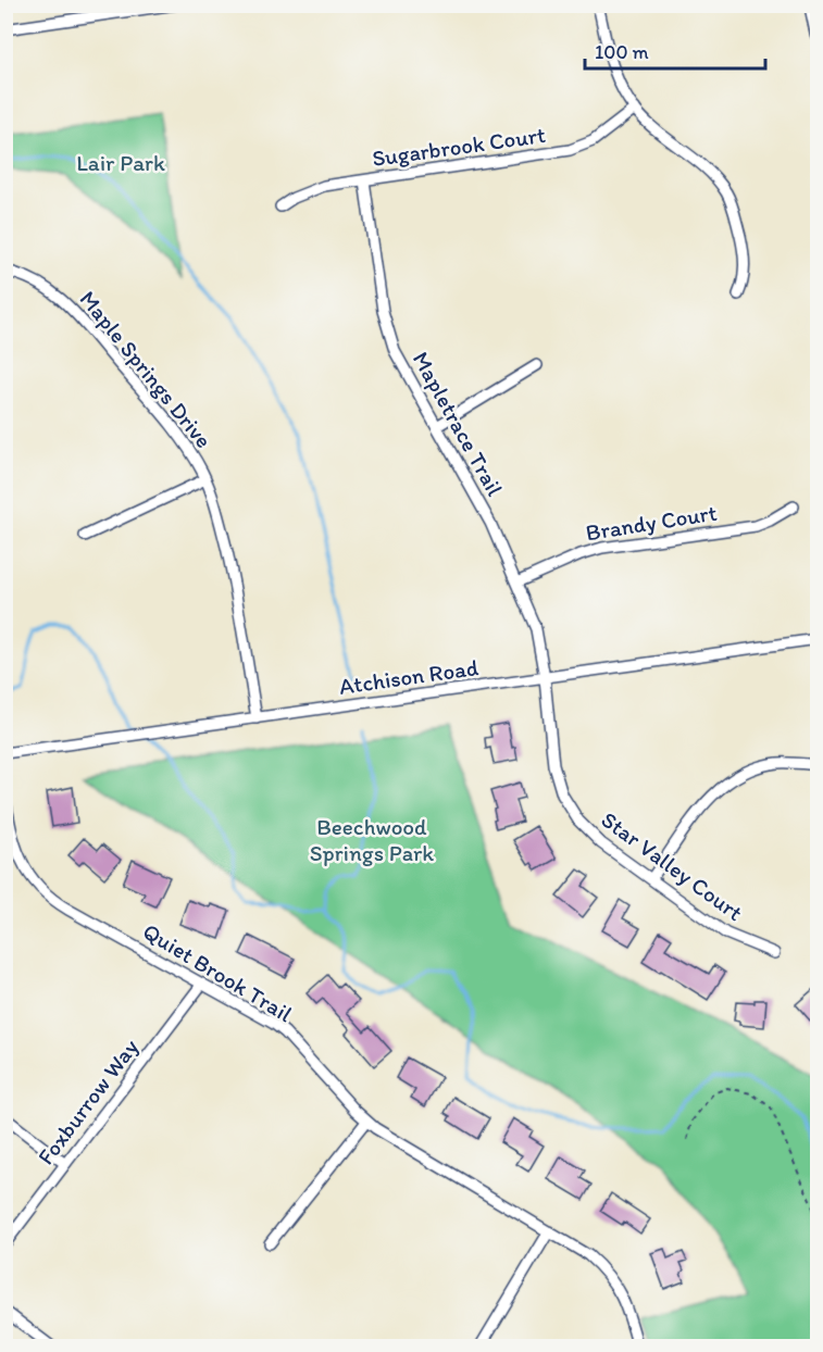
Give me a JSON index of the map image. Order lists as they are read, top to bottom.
{
  "streets": {
    "street": [
      "Sugarbrook Court",
      "Maple Springs Drive",
      "Mapletrace Trail",
      "Brandy Court",
      "Atchison Road",
      "Star Valley Court",
      "Quiet Brook Trail",
      "Foxburrow Way"
    ]
  },
  "crossings": [
    ["Sugarbrook Court", "Mapletrace Trail"],
    ["Maple Springs Drive", "Atchison Road"],
    ["Mapletrace Trail", "Brandy Court"],
    ["Mapletrace Trail", "Atchison Road"],
    ["Mapletrace Trail", "Star Valley Court"],
    ["Atchison Road", "Star Valley Court"],
    ["Quiet Brook Trail", "Foxburrow Way"]
  ],
  "parks": ["Lair Park", "Beechwood Springs Park"],
  "scale_bar": "100 m"
}
